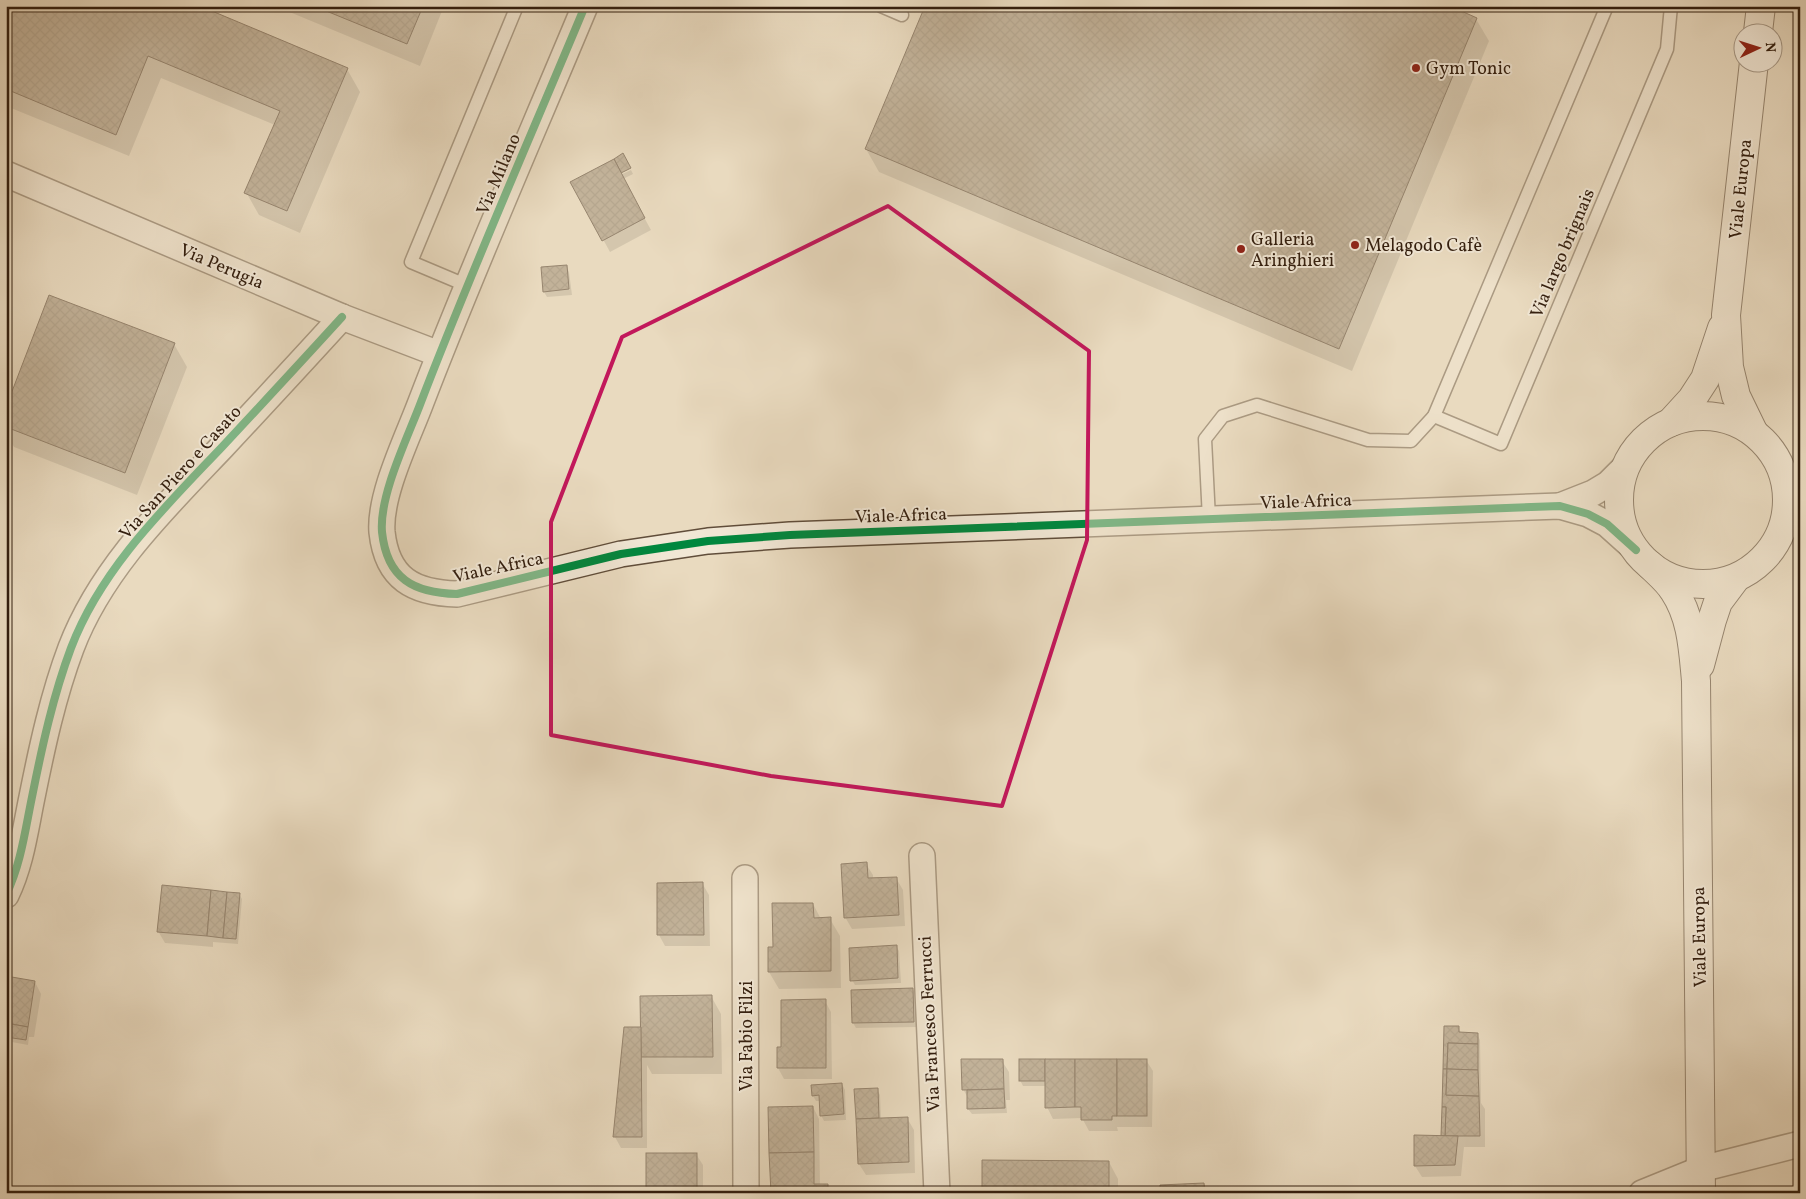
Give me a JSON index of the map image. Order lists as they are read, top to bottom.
{
  "streets": {
    "street": [
      "Via Milano",
      "Viale Europa",
      "Via Perugia",
      "Via San Piero e Casato",
      "Viale Africa",
      "Via Francesco Ferrucci",
      "Via Fabio Filzi"
    ],
    "lane": ["Via largo brignais"]
  },
  "crossings": [
    ["Via Milano", "Via Perugia"],
    ["Via Milano", "Viale Africa"],
    ["Viale Europa", "Viale Africa"],
    ["Via Perugia", "Via San Piero e Casato"],
    ["Via Perugia", "Viale Africa"]
  ],
  "places": ["Gym Tonic", "Melagodo Cafè", "Galleria Aringhieri"],
  "north": "right"
}
